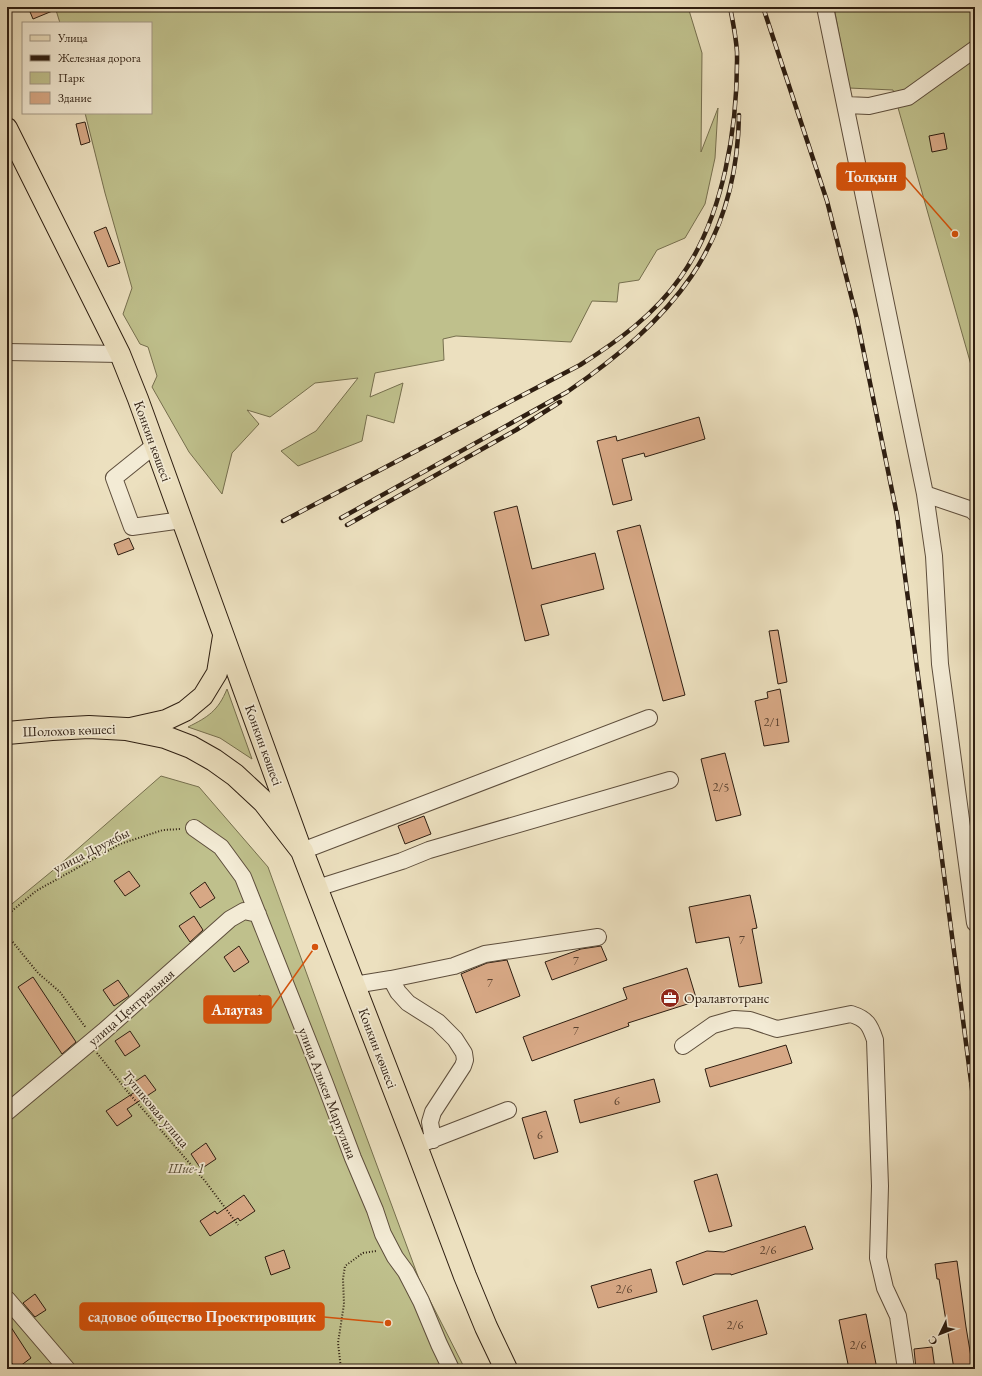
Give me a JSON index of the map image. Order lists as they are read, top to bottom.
{
  "streets": {
    "highway": ["Конкин көшесі", "Шолохов көшесі"],
    "street": ["улица Центральная", "улица Алькея Маргулана"],
    "path": ["улица Дружбы", "Тупиковая улица"]
  },
  "crossings": [
    ["Конкин көшесі", "Шолохов көшесі"],
    ["улица Дружбы", "улица Алькея Маргулана"],
    ["улица Центральная", "улица Алькея Маргулана"],
    ["улица Центральная", "Тупиковая улица"]
  ],
  "parks": ["Шие-1"],
  "places": {
    "other": ["Толқын", "Алаугаз", "садовое общество Проектировщик"],
    "office": ["Оралавтотранс"]
  },
  "house_numbers": [
    "2/1",
    "2/5",
    "7",
    "7",
    "7",
    "7",
    "6",
    "6",
    "2/6",
    "2/6",
    "2/6",
    "2/6"
  ],
  "legend": [
    "Улица",
    "Железная дорога",
    "Парк",
    "Здание"
  ],
  "north": "bottom left"
}
